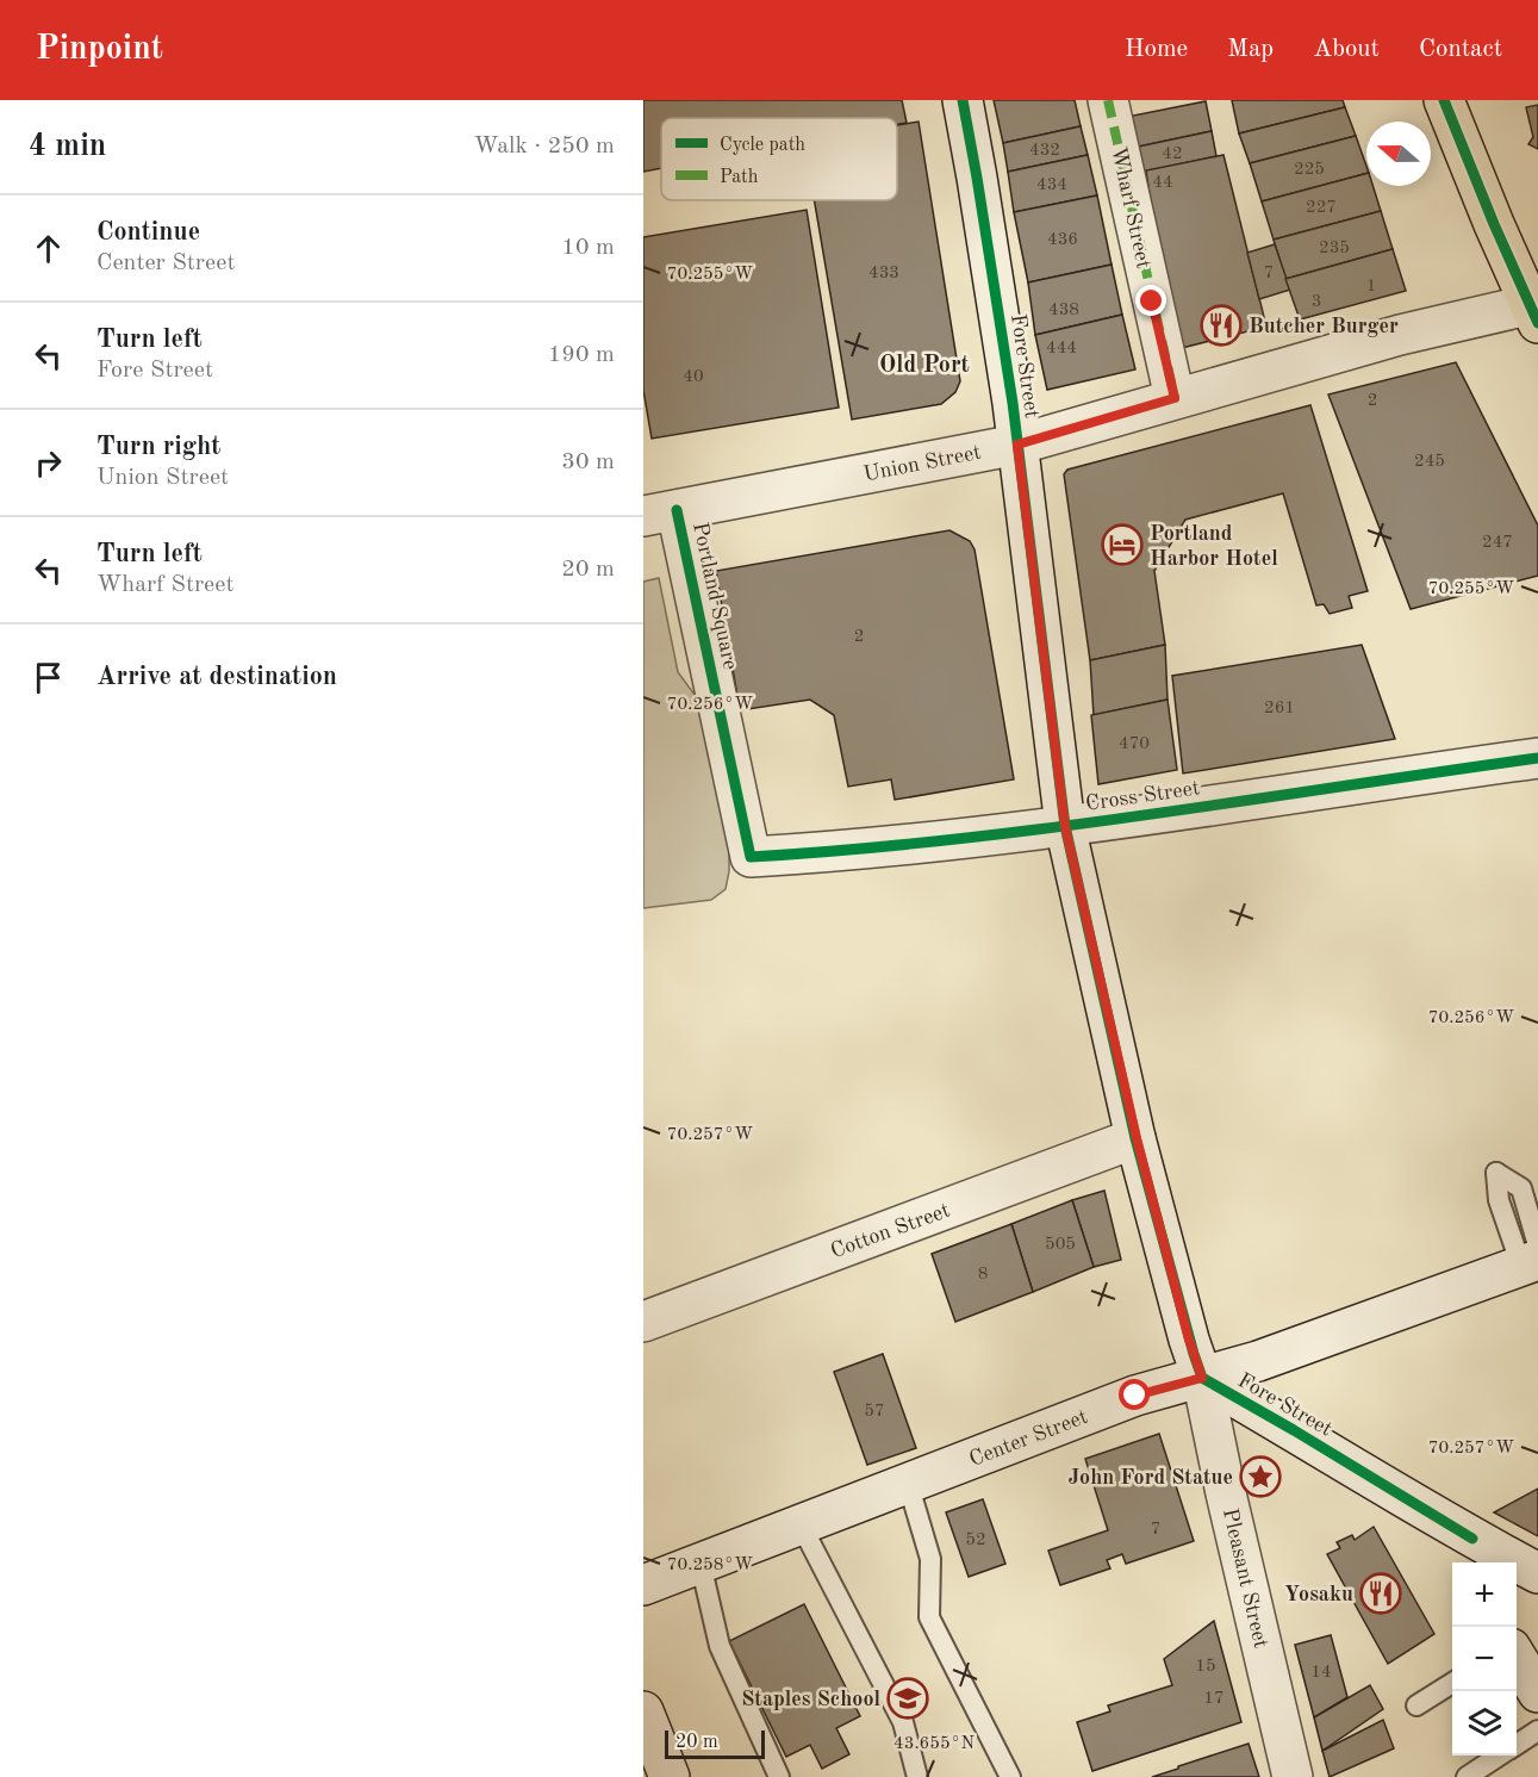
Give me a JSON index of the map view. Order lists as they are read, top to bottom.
{
  "streets": {
    "street": [
      "Wharf Street",
      "Fore Street",
      "Union Street",
      "Portland Square",
      "Cross Street",
      "Cotton Street",
      "Center Street",
      "Pleasant Street"
    ]
  },
  "crossings": [
    ["Wharf Street", "Union Street"],
    ["Fore Street", "Union Street"],
    ["Fore Street", "Cross Street"],
    ["Fore Street", "Cotton Street"],
    ["Fore Street", "Center Street"],
    ["Fore Street", "Pleasant Street"],
    ["Union Street", "Portland Square"],
    ["Portland Square", "Cross Street"],
    ["Center Street", "Pleasant Street"]
  ],
  "districts": ["Old Port"],
  "places": {
    "restaurant": ["Butcher Burger", "Yosaku"],
    "hotel": ["Portland Harbor Hotel"],
    "place": ["John Ford Statue"],
    "school or university": ["Staples School"]
  },
  "house_numbers": [
    "432",
    "42",
    "225",
    "44",
    "434",
    "227",
    "436",
    "235",
    "433",
    "7",
    "1",
    "3",
    "438",
    "444",
    "40",
    "2",
    "245",
    "247",
    "2",
    "261",
    "470",
    "505",
    "8",
    "57",
    "7",
    "52",
    "15",
    "14",
    "17"
  ],
  "legend": ["Cycle path", "Path"],
  "scale_bar": "20 m",
  "north": "left",
  "page": {
    "header": "Pinpoint",
    "nav": [
      "Home",
      "Map",
      "About",
      "Contact"
    ],
    "heading": ["4 min", "Walk · 250 m"],
    "list": [
      ["Continue", "Center Street", "10 m"],
      ["Turn left", "Fore Street", "190 m"],
      ["Turn right", "Union Street", "30 m"],
      ["Turn left", "Wharf Street", "20 m"],
      "Arrive at destination"
    ],
    "map_buttons": ["+", "−"],
    "scale": "20 m"
  },
  "coordinates": [
    "70.255°W",
    "70.256°W",
    "70.257°W",
    "70.258°W",
    "43.655°N"
  ]
}
